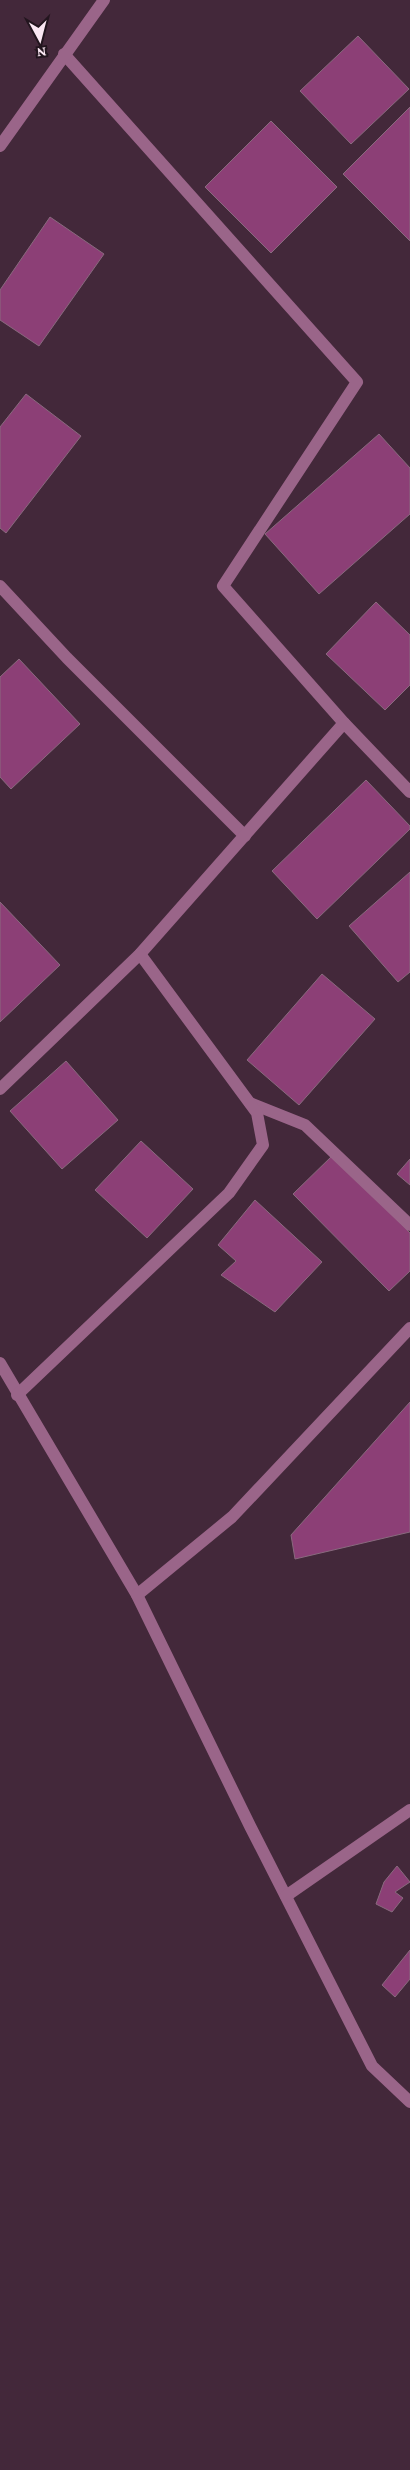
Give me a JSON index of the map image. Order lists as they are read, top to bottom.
{
  "north": "bottom"
}
